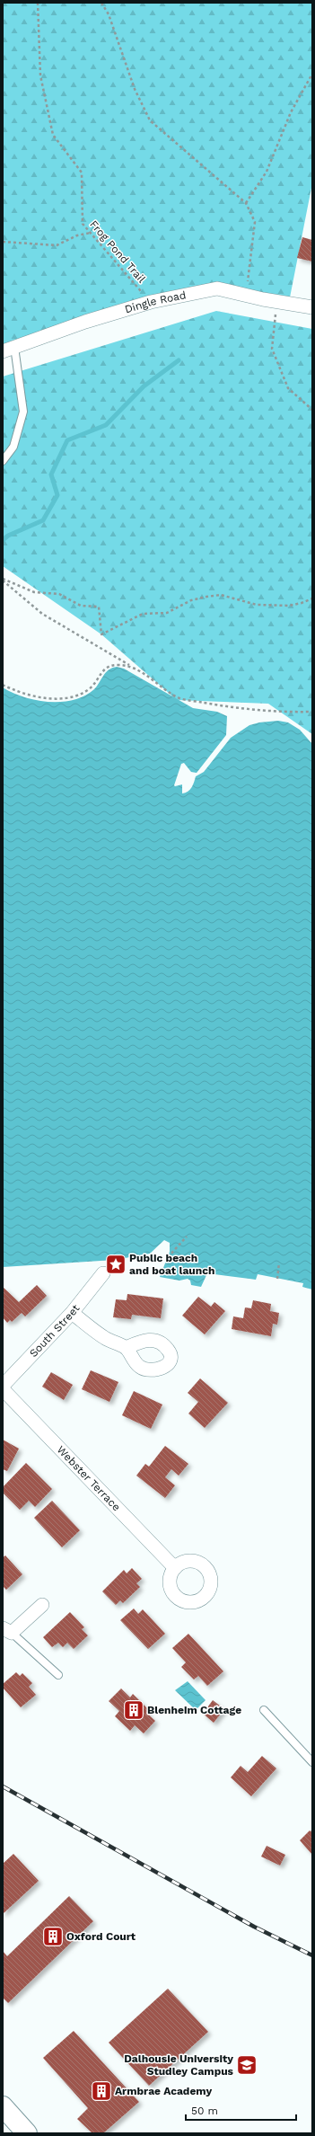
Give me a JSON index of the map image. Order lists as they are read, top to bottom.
{
  "streets": {
    "street": ["Dingle Road", "South Street", "Webster Terrace"],
    "path": ["Frog Pond Trail"]
  },
  "crossings": [
    ["Frog Pond Trail", "Dingle Road"]
  ],
  "places": {
    "place": ["Public beach and boat launch"],
    "building": ["Blenheim Cottage", "Oxford Court", "Armbrae Academy"],
    "school or university": ["Dalhousie University Studley Campus"]
  },
  "scale_bar": "50 m"
}
